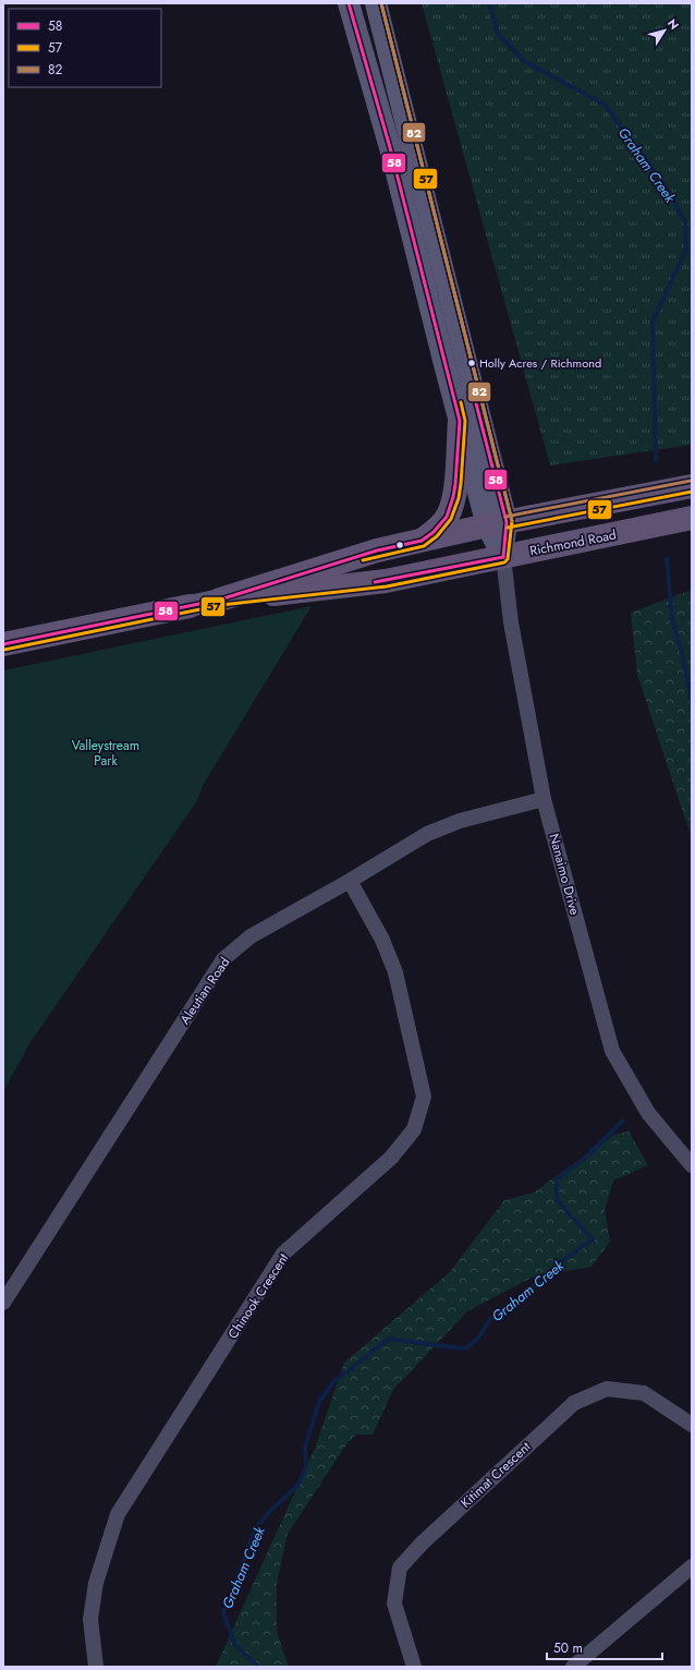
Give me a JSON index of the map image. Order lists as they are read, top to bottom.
{
  "streets": {
    "main road": ["Richmond Road"],
    "street": [
      "Nanaimo Drive",
      "Aleutian Road",
      "Chinook Crescent",
      "Kitimat Crescent"
    ]
  },
  "crossings": [
    ["Richmond Road", "Nanaimo Drive"],
    ["Nanaimo Drive", "Aleutian Road"],
    ["Aleutian Road", "Chinook Crescent"]
  ],
  "water": ["Graham Creek"],
  "parks": ["Valleystream Park"],
  "places": ["Holly Acres / Richmond"],
  "lines": ["transit line 58", "transit line 57", "transit line 82"],
  "legend": ["58", "57", "82"],
  "scale_bar": "50 m",
  "north": "top right"
}
